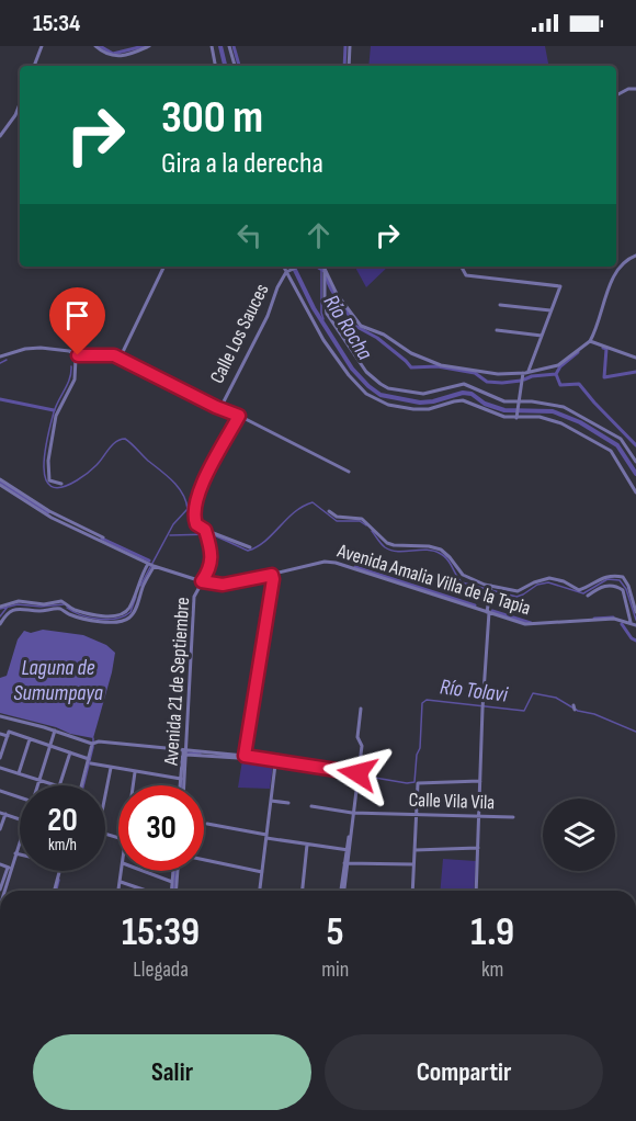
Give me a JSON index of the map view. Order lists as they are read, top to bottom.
{
  "streets": {
    "street": [
      "Calle Los Sauces",
      "Avenida Amalia Villa de la Tapia",
      "Avenida 21 de Septiembre",
      "Calle Vila Vila"
    ]
  },
  "crossings": [
    ["Avenida Amalia Villa de la Tapia", "Avenida 21 de Septiembre"]
  ],
  "water": ["Río Rocha", "Laguna de Sumumpaya", "Río Tolavi"],
  "page": {
    "status": "15:34",
    "turn": ["300 m", "Gira a la derecha"],
    "speed": "20 km/h",
    "limit": "30",
    "eta": [
      "15:39",
      "Llegada",
      "5",
      "min",
      "1.9",
      "km"
    ],
    "buttons": ["Salir", "Compartir"]
  }
}
